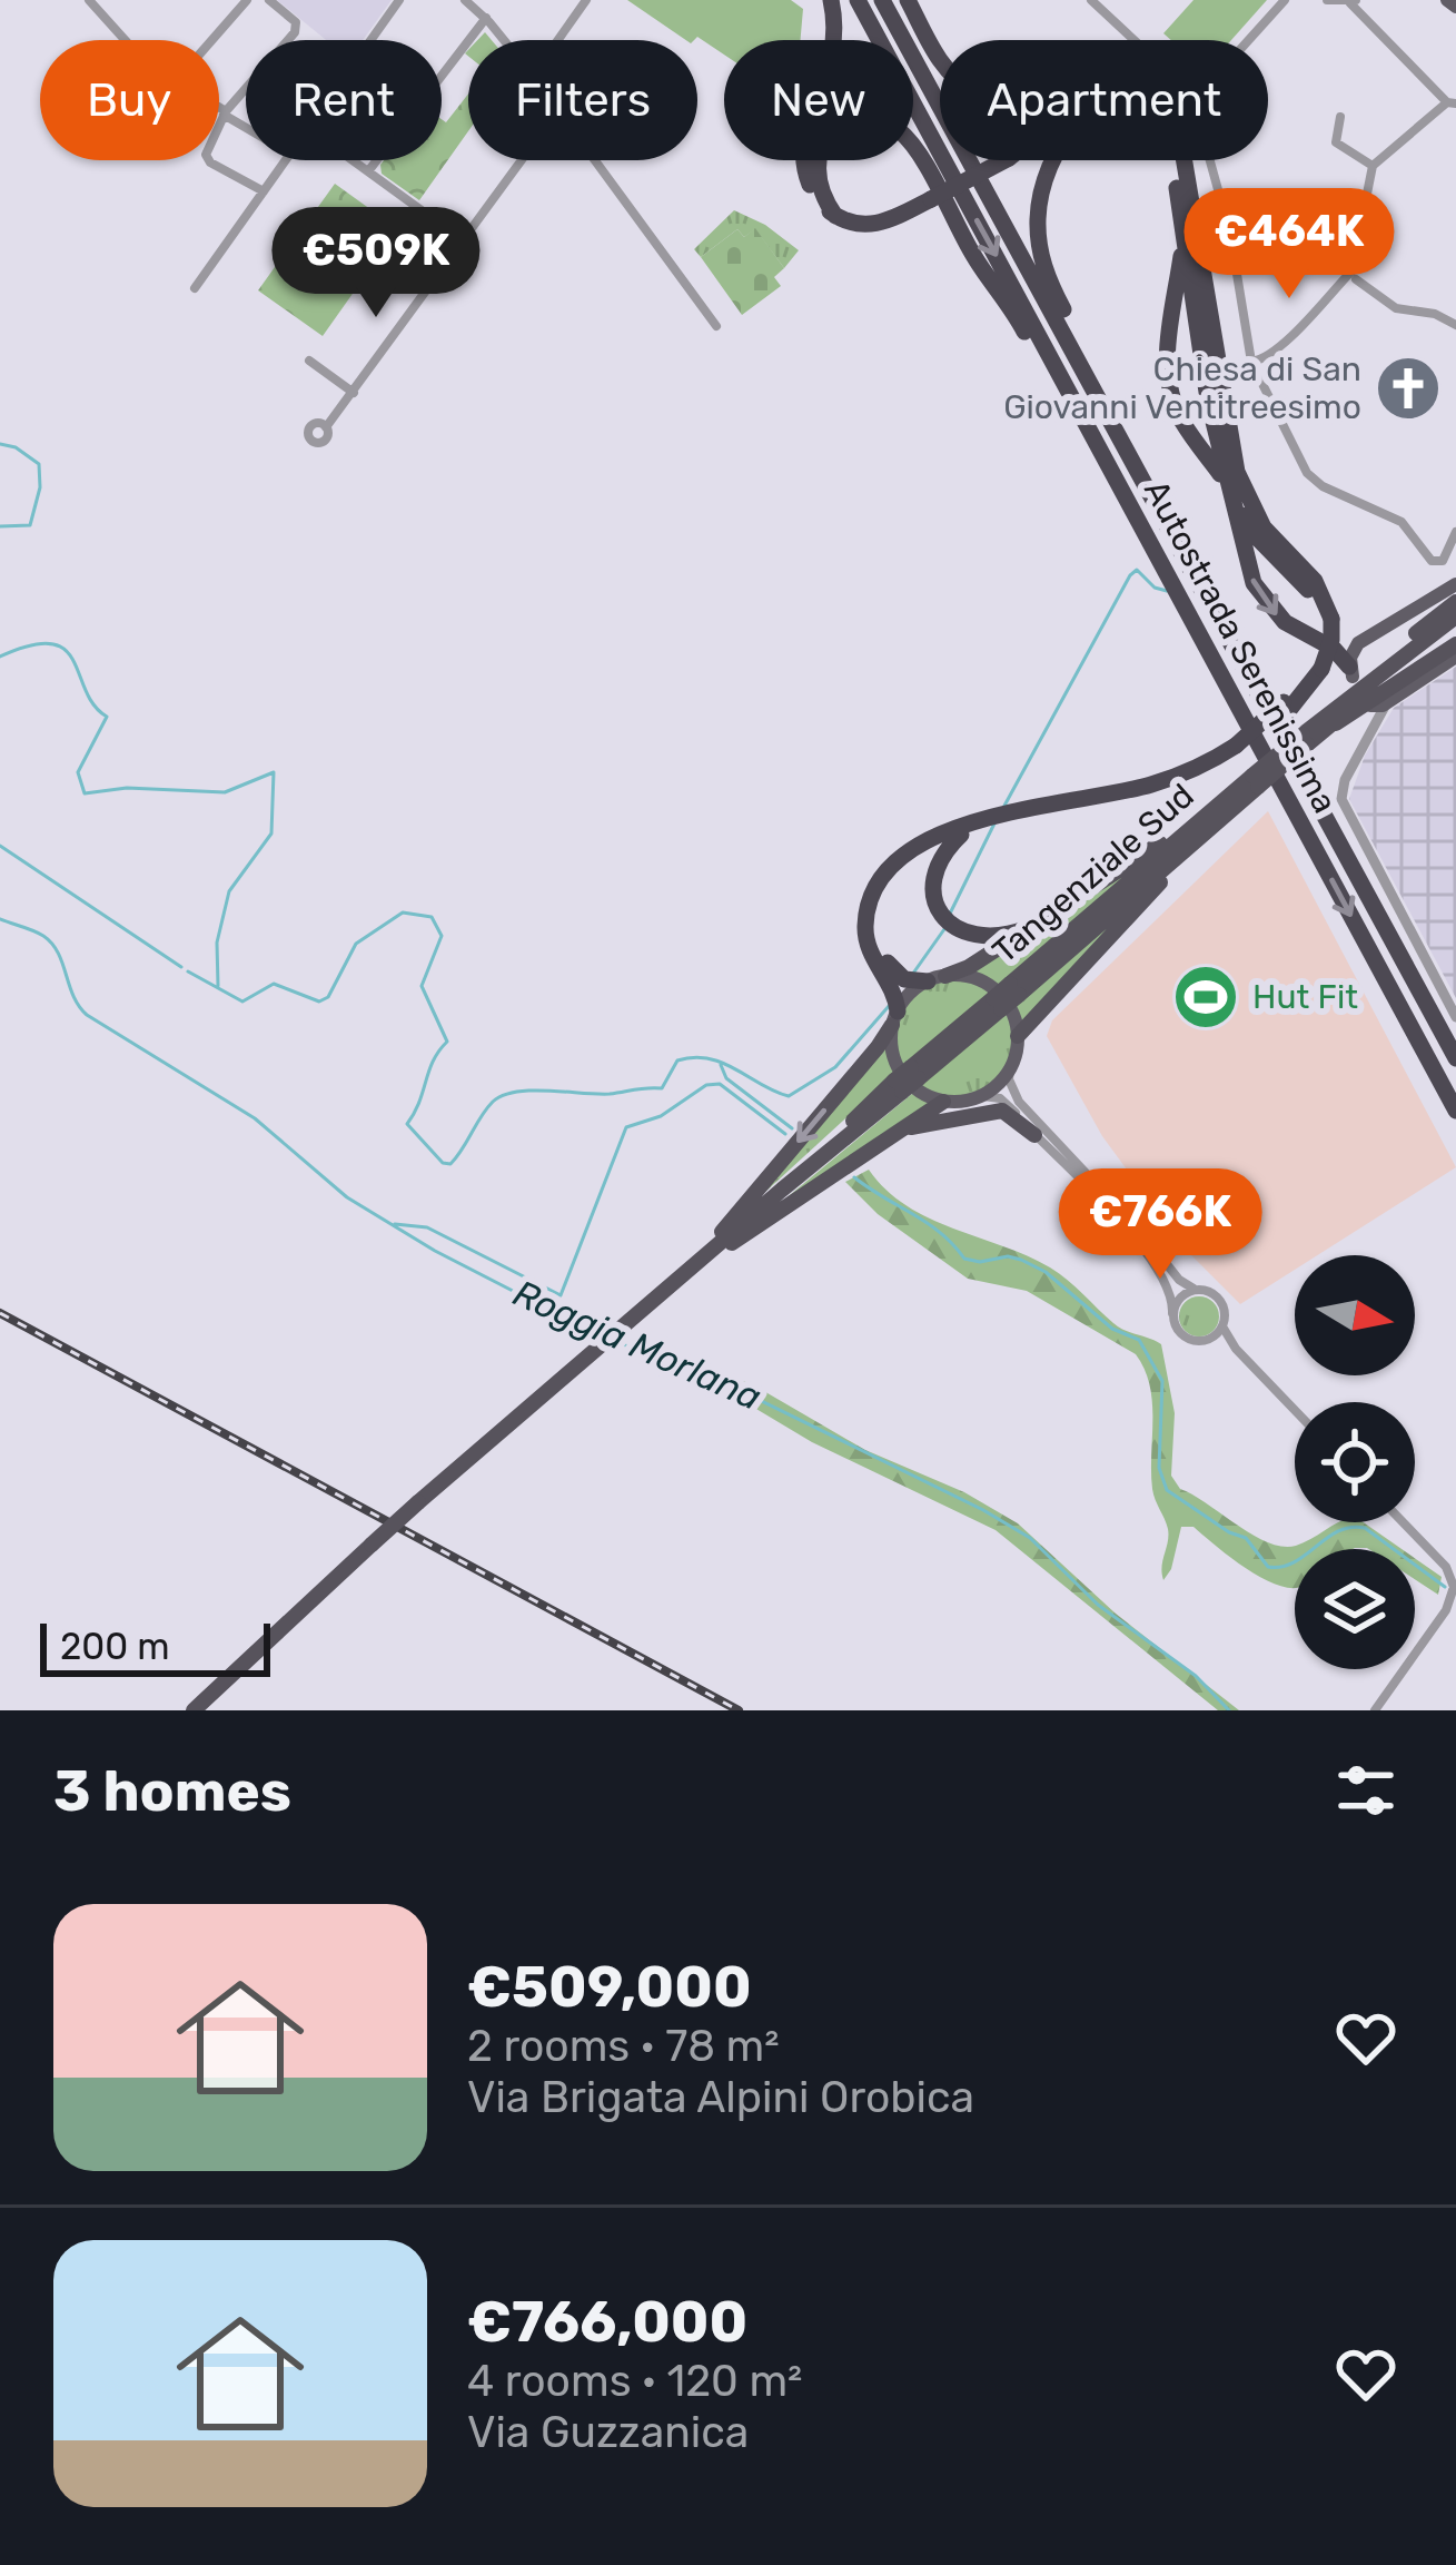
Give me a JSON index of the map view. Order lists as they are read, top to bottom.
{
  "streets": {
    "highway": ["Autostrada Serenissima", "Tangenziale Sud"]
  },
  "water": ["Roggia Morlana"],
  "places": {
    "church": ["Chiesa di San Giovanni Ventitreesimo"],
    "sports": ["Hut Fit"]
  },
  "scale_bar": "200 m",
  "north": "right",
  "page": {
    "chip": [
      "Buy",
      "Rent",
      "Filters",
      "New",
      "Apartment"
    ],
    "price": ["€464K", "€509K", "€766K"],
    "scale": "200 m",
    "heading": "3 homes",
    "list": [
      {
        "name": "€509,000",
        "note": "2 rooms · 78 m² · Via Brigata Alpini Orobica"
      },
      {
        "name": "€766,000",
        "note": "4 rooms · 120 m² · Via Guzzanica"
      }
    ]
  }
}
